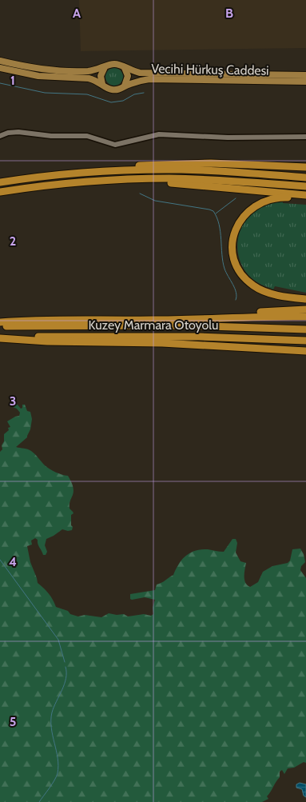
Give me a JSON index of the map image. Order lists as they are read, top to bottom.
{
  "streets": {
    "highway": ["Kuzey Marmara Otoyolu"],
    "main road": ["Vecihi Hürkuş Caddesi"]
  },
  "grid": {
    "columns": ["A", "B"],
    "rows": [
      "1",
      "2",
      "3",
      "4",
      "5"
    ]
  }
}
